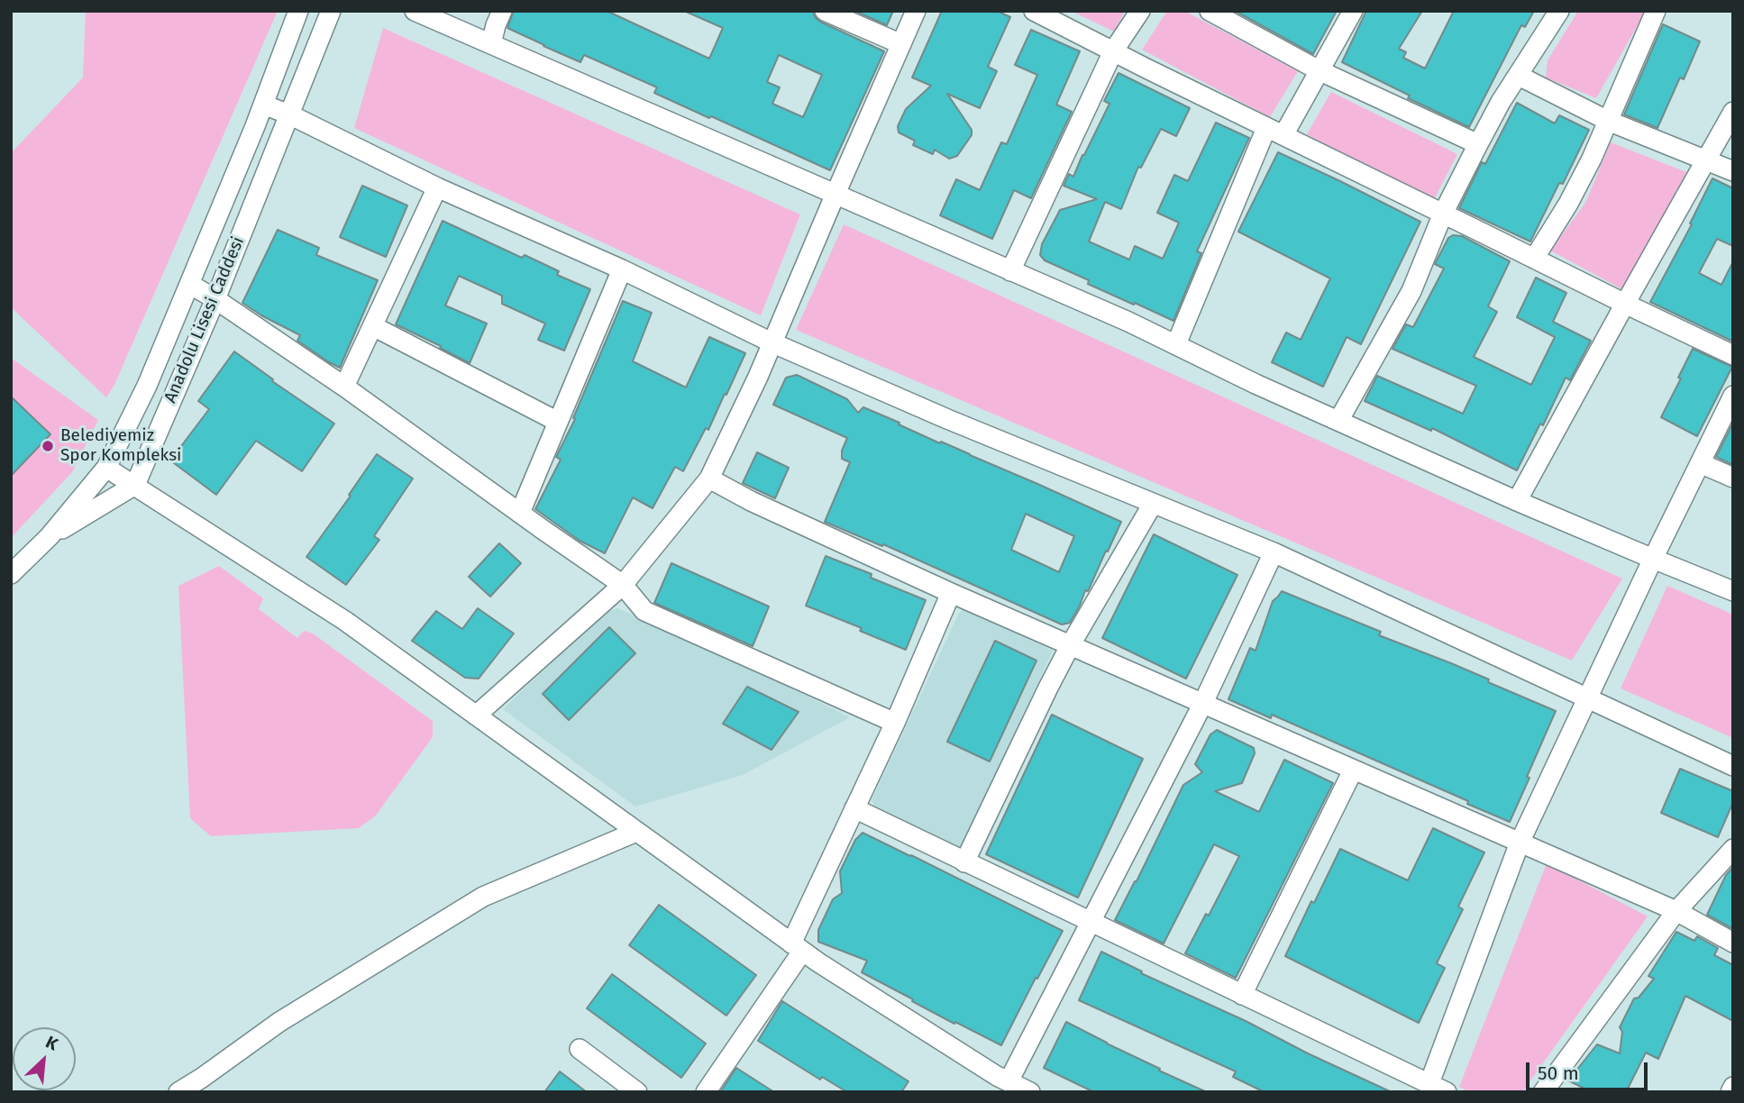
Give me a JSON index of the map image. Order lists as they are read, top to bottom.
{
  "streets": {
    "street": ["Anadolu Lisesi Caddesi"]
  },
  "places": ["Belediyemiz Spor Kompleksi"],
  "scale_bar": "50 m",
  "north": "top right"
}
